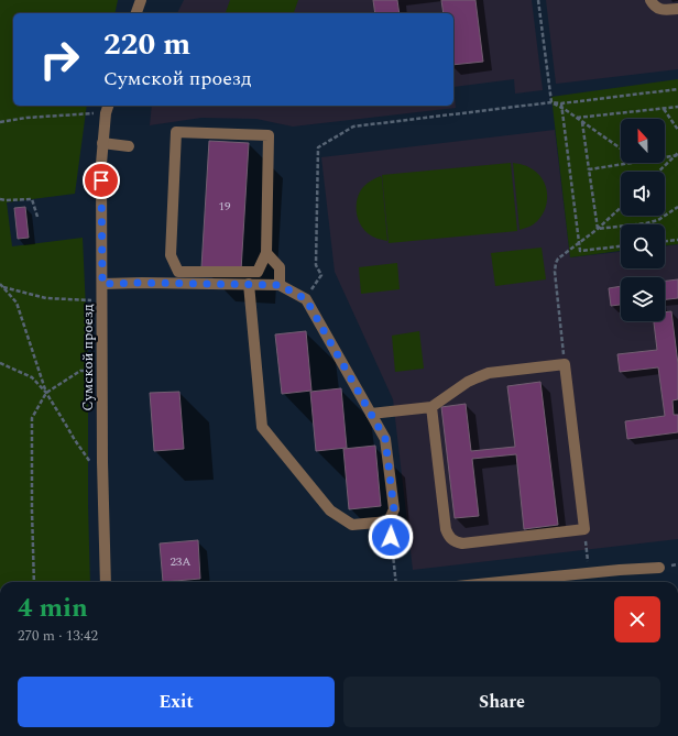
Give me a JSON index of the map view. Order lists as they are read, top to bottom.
{
  "streets": {
    "street": ["Сумской проезд"]
  },
  "house_numbers": ["19", "23А"],
  "north": "top",
  "page": {
    "turn": ["220 m", "Сумской проезд"],
    "heading": ["4 min", "270 m · 13:42"],
    "buttons": ["Exit", "Share"]
  }
}
